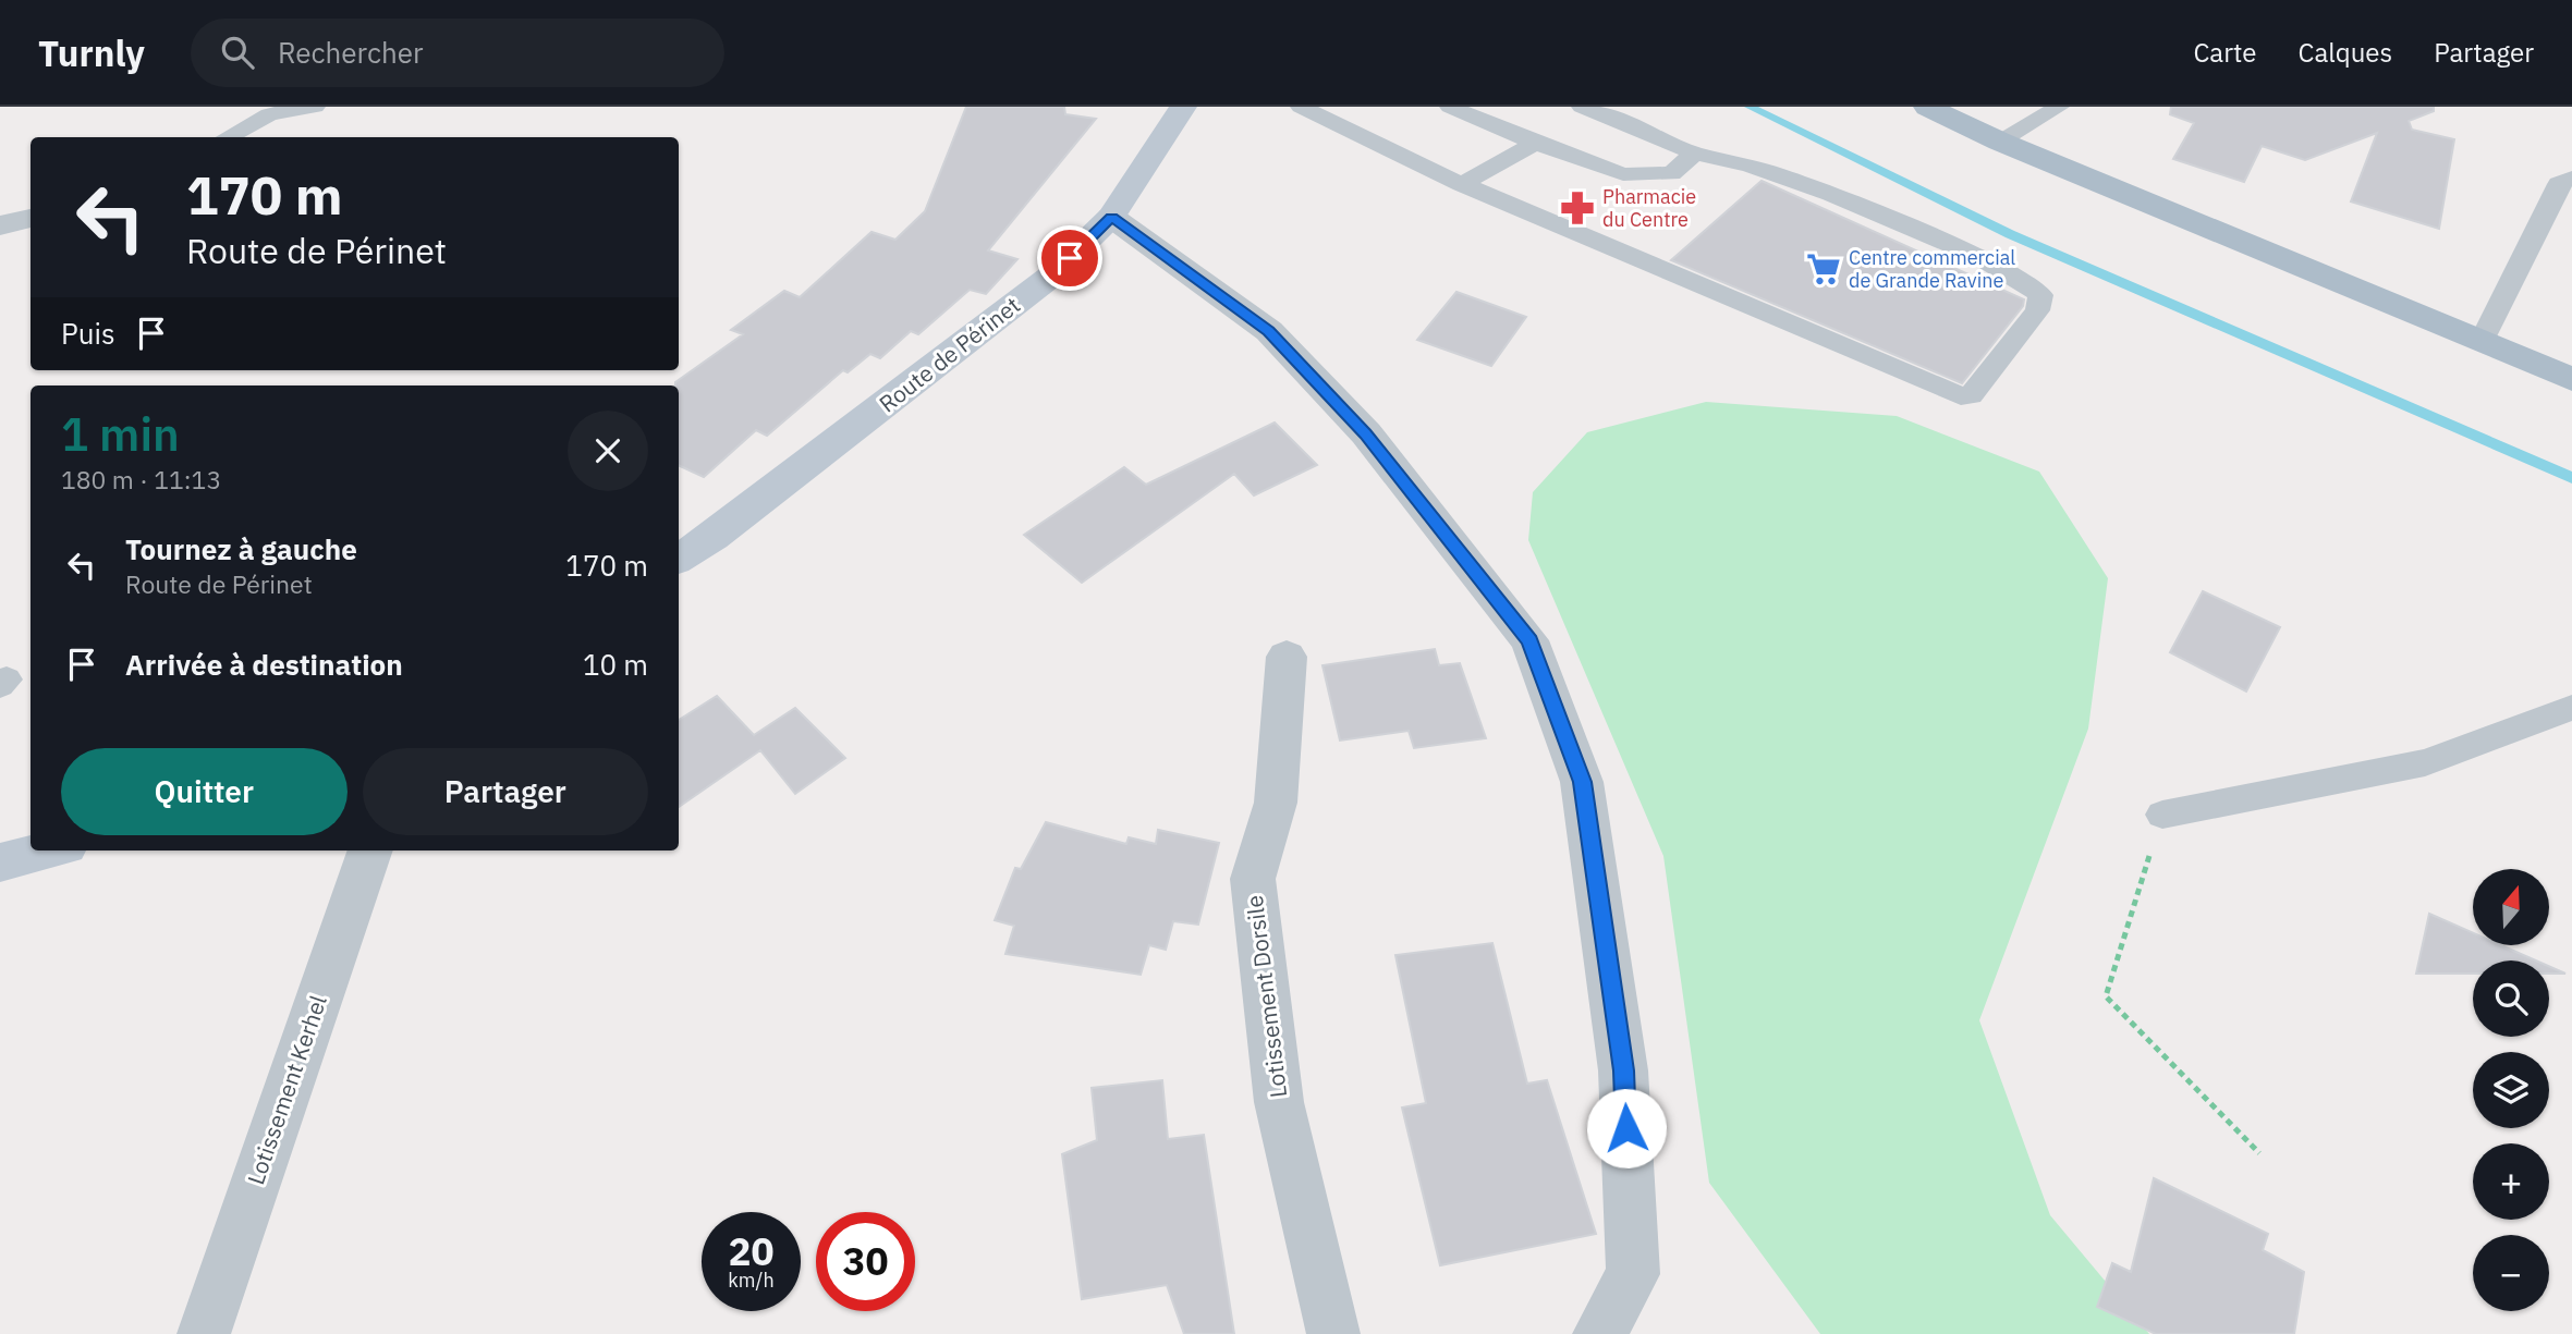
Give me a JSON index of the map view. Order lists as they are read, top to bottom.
{
  "streets": {
    "main road": ["Route de Périnet"],
    "street": ["Lotissement Dorsile", "Lotissement Kerhel"]
  },
  "places": {
    "pharmacy": ["Pharmacie du Centre"],
    "supermarket": ["Centre commercial de Grande Ravine"]
  },
  "north": "top",
  "page": {
    "header": "Turnly",
    "search": "Rechercher",
    "nav": ["Carte", "Calques", "Partager"],
    "turn": ["170 m", "Route de Périnet"],
    "then": "Puis",
    "heading": ["1 min", "180 m · 11:13"],
    "list": [
      {
        "name": "Tournez à gauche",
        "note": "Route de Périnet",
        "value": "170 m"
      },
      {
        "name": "Arrivée à destination",
        "value": "10 m"
      }
    ],
    "buttons": ["Quitter", "Partager"],
    "map_buttons": ["+", "−"],
    "speed": "20 km/h",
    "limit": "30"
  }
}
